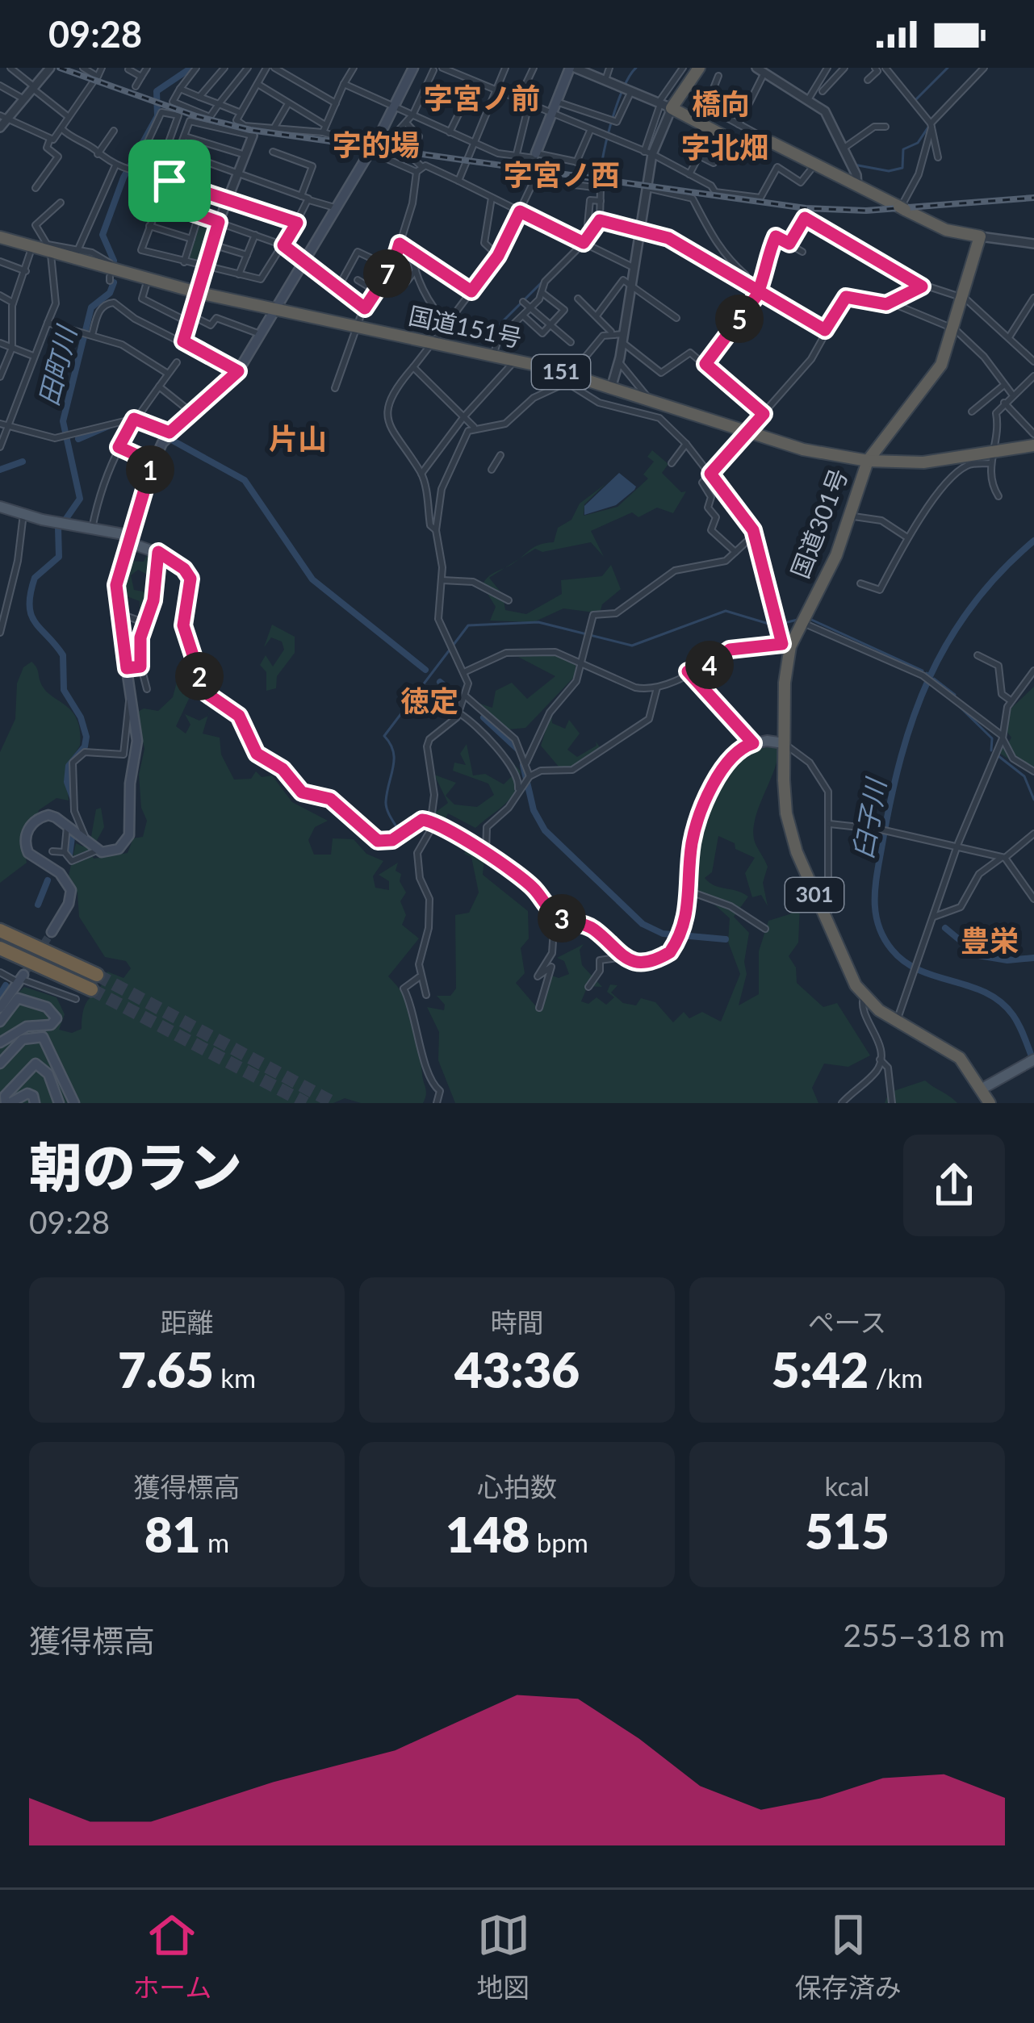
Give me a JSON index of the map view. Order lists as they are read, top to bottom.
{
  "streets": {
    "highway": [
      "国道151号",
      "151",
      "国道301号",
      "301"
    ]
  },
  "crossings": [
    ["国道151号", "国道301号"]
  ],
  "districts": [
    "字宮ノ前",
    "橋向",
    "字的場",
    "字北畑",
    "字宮ノ西",
    "片山",
    "徳定",
    "豊栄"
  ],
  "water": ["田町川", "臼子川"],
  "page": {
    "status": "09:28",
    "pins": [
      "7",
      "5",
      "1",
      "4",
      "2",
      "3"
    ],
    "heading": ["朝のラン", "09:28"],
    "stats": [
      ["距離", "7.65 km"],
      ["時間", "43:36"],
      ["ペース", "5:42 /km"],
      ["獲得標高", "81 m"],
      ["心拍数", "148 bpm"],
      ["kcal", "515"]
    ],
    "chart": ["獲得標高", "255–318 m"],
    "tabs": ["ホーム", "地図", "保存済み"]
  }
}
